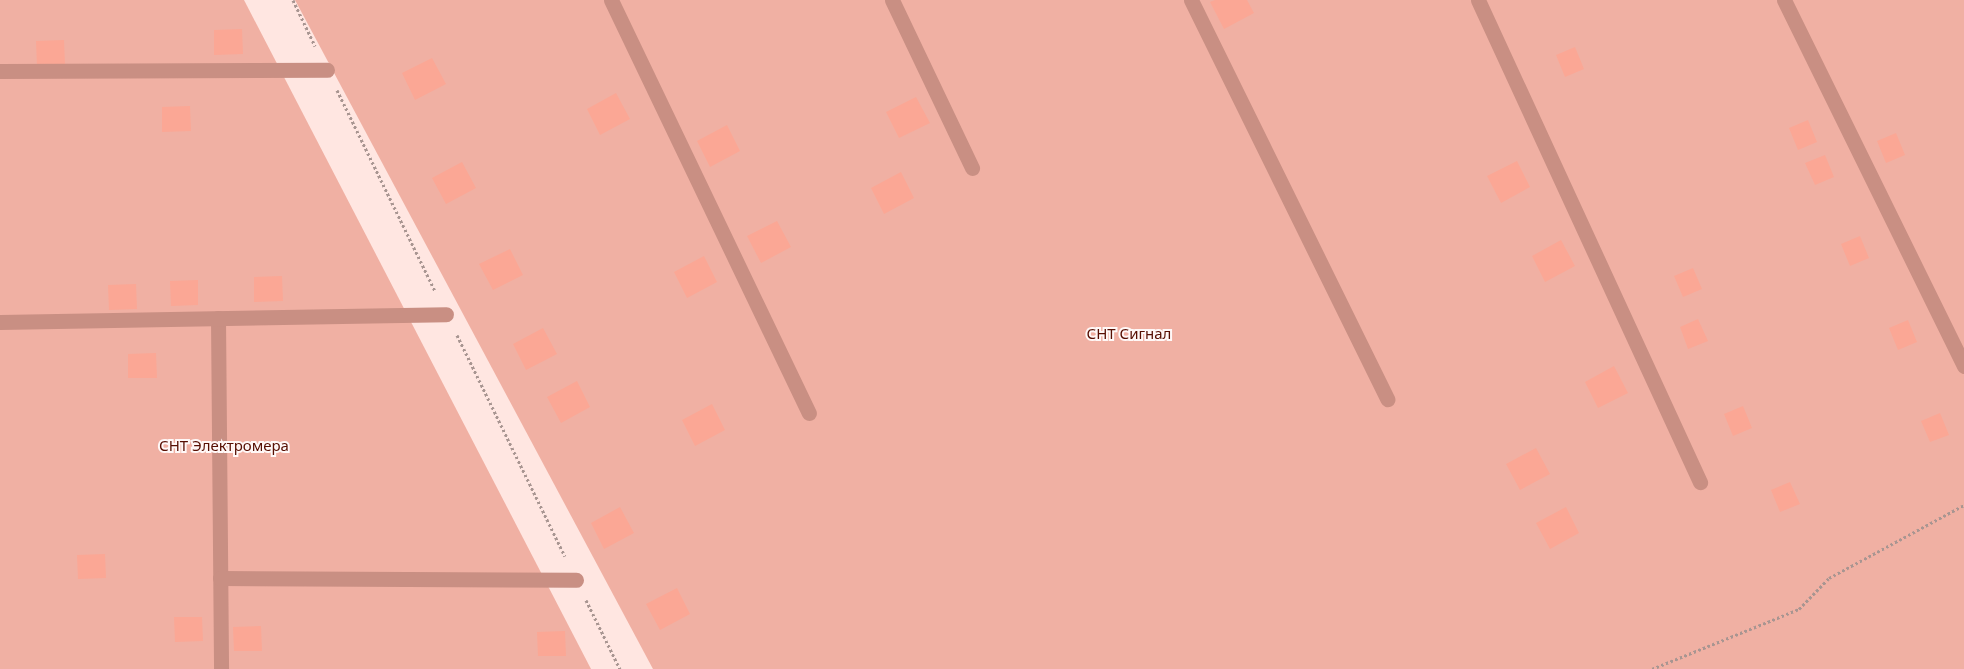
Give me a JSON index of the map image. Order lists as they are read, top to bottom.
{
  "parks": ["СНТ Сигнал", "СНТ Электромера"]
}
